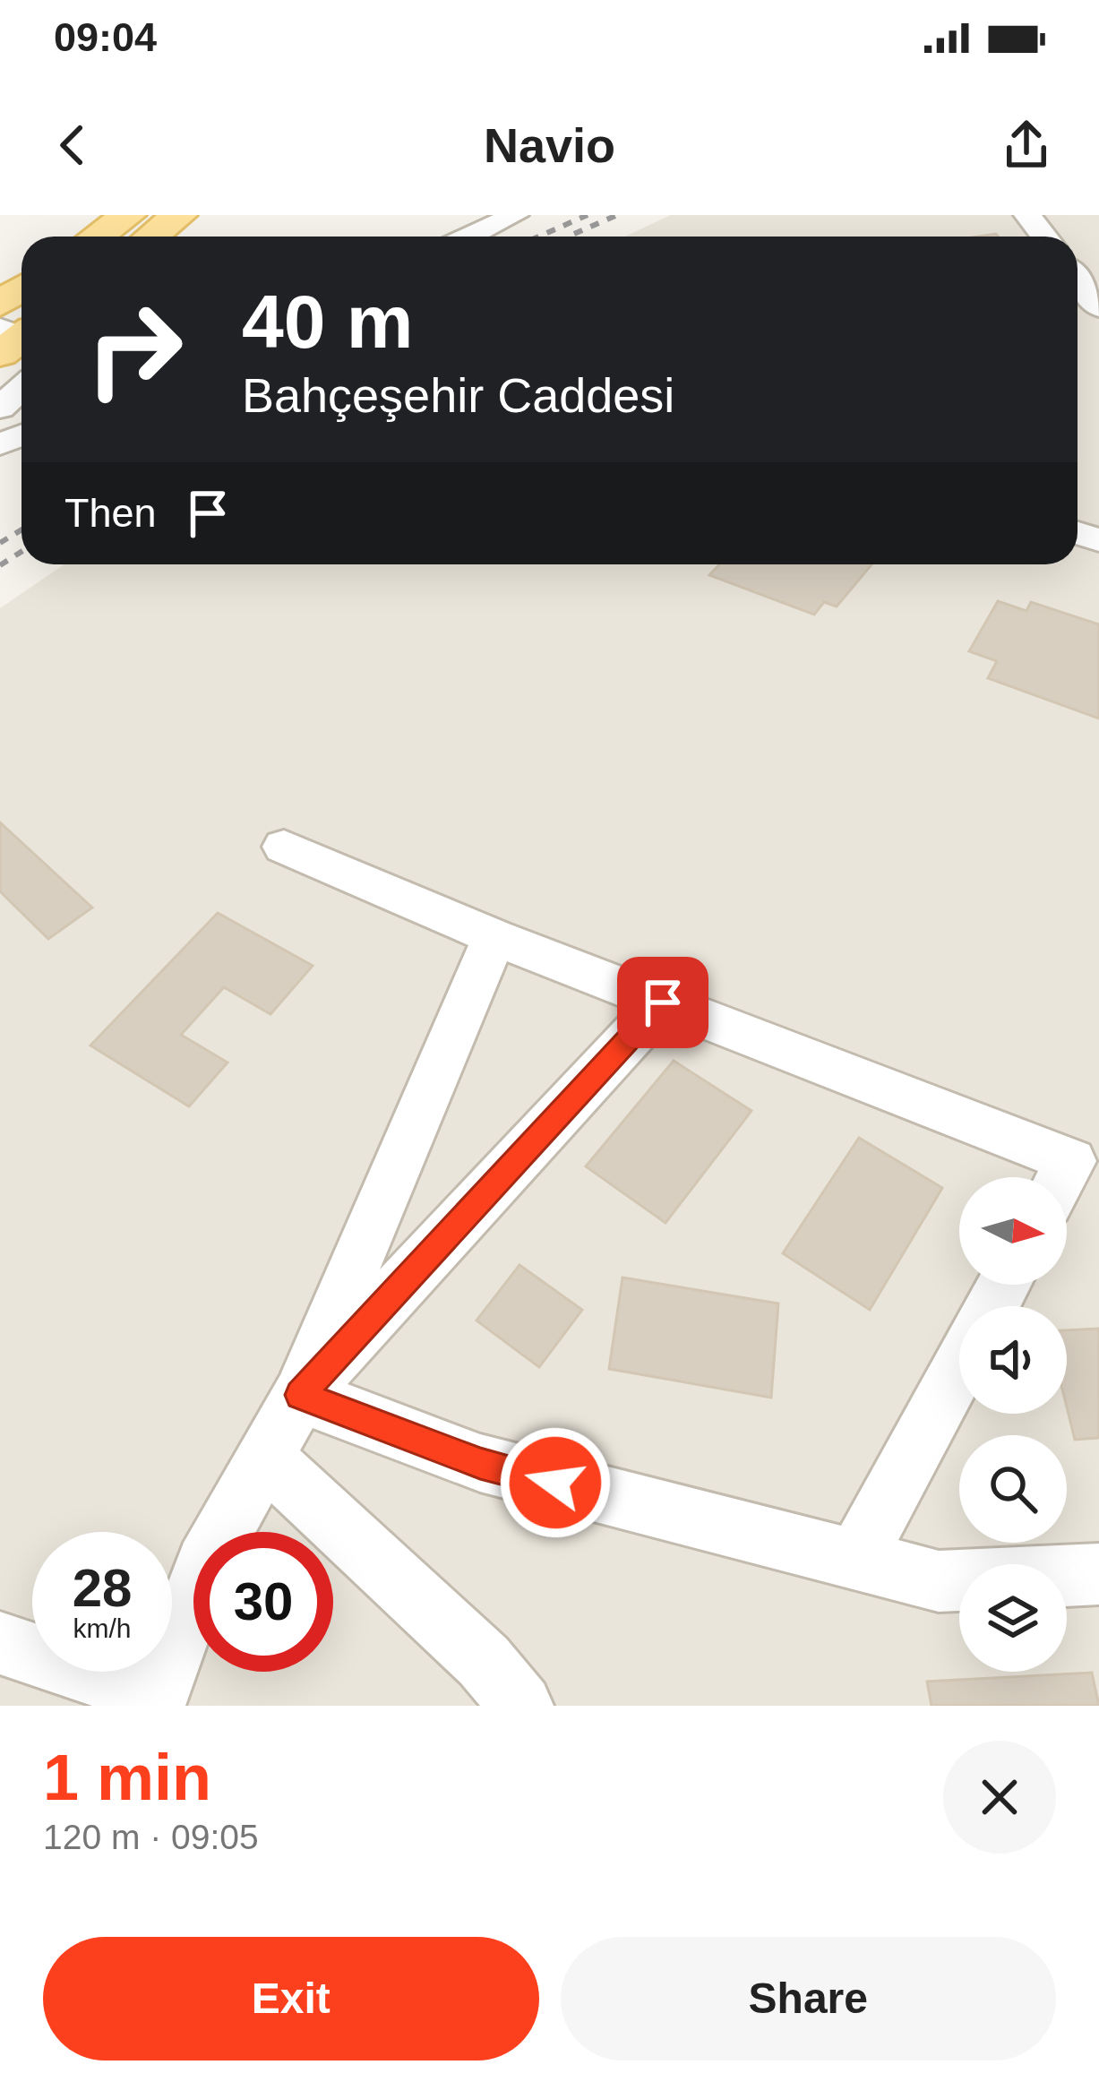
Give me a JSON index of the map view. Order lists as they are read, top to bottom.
{
  "north": "right",
  "page": {
    "status": "09:04",
    "header": "Navio",
    "turn": ["40 m", "Bahçeşehir Caddesi"],
    "then": "Then",
    "speed": "28 km/h",
    "limit": "30",
    "heading": ["1 min", "120 m · 09:05"],
    "buttons": ["Exit", "Share"]
  }
}
